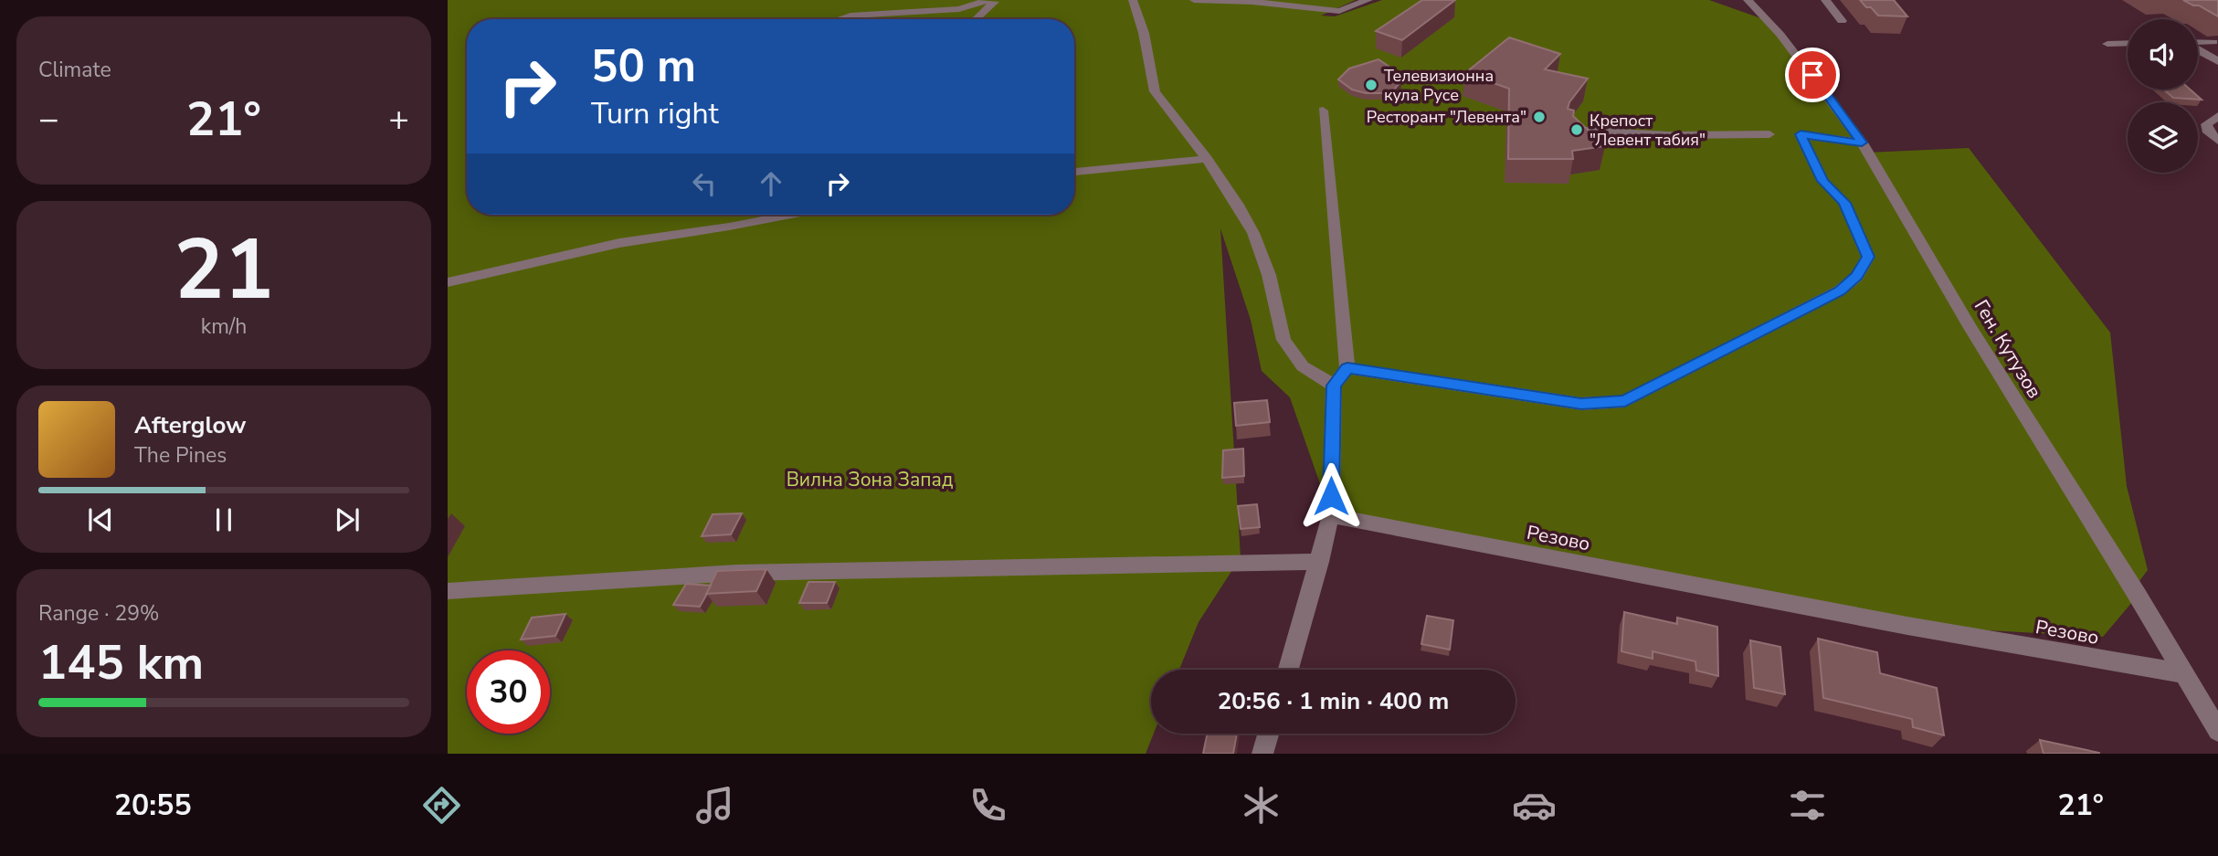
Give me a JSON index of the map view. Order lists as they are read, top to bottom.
{
  "streets": {
    "street": ["Ген. Кутузов", "Резово"]
  },
  "crossings": [
    ["Ген. Кутузов", "Резово"]
  ],
  "parks": ["Вилна Зона Запад"],
  "places": ["Телевизионна кула Русе", "Ресторант \"Левента\"", "Крепост \"Левент табия\""],
  "page": {
    "tile": [
      "Climate",
      ["21", "km/h"],
      ["Range · 29%", "145 km"]
    ],
    "turn": ["50 m", "Turn right"],
    "heat": ["−", "21°", "+"],
    "song": ["Afterglow", "The Pines"],
    "limit": "30",
    "trip": "20:56 · 1 min · 400 m",
    "tabs": ["20:55", "21°"]
  }
}
